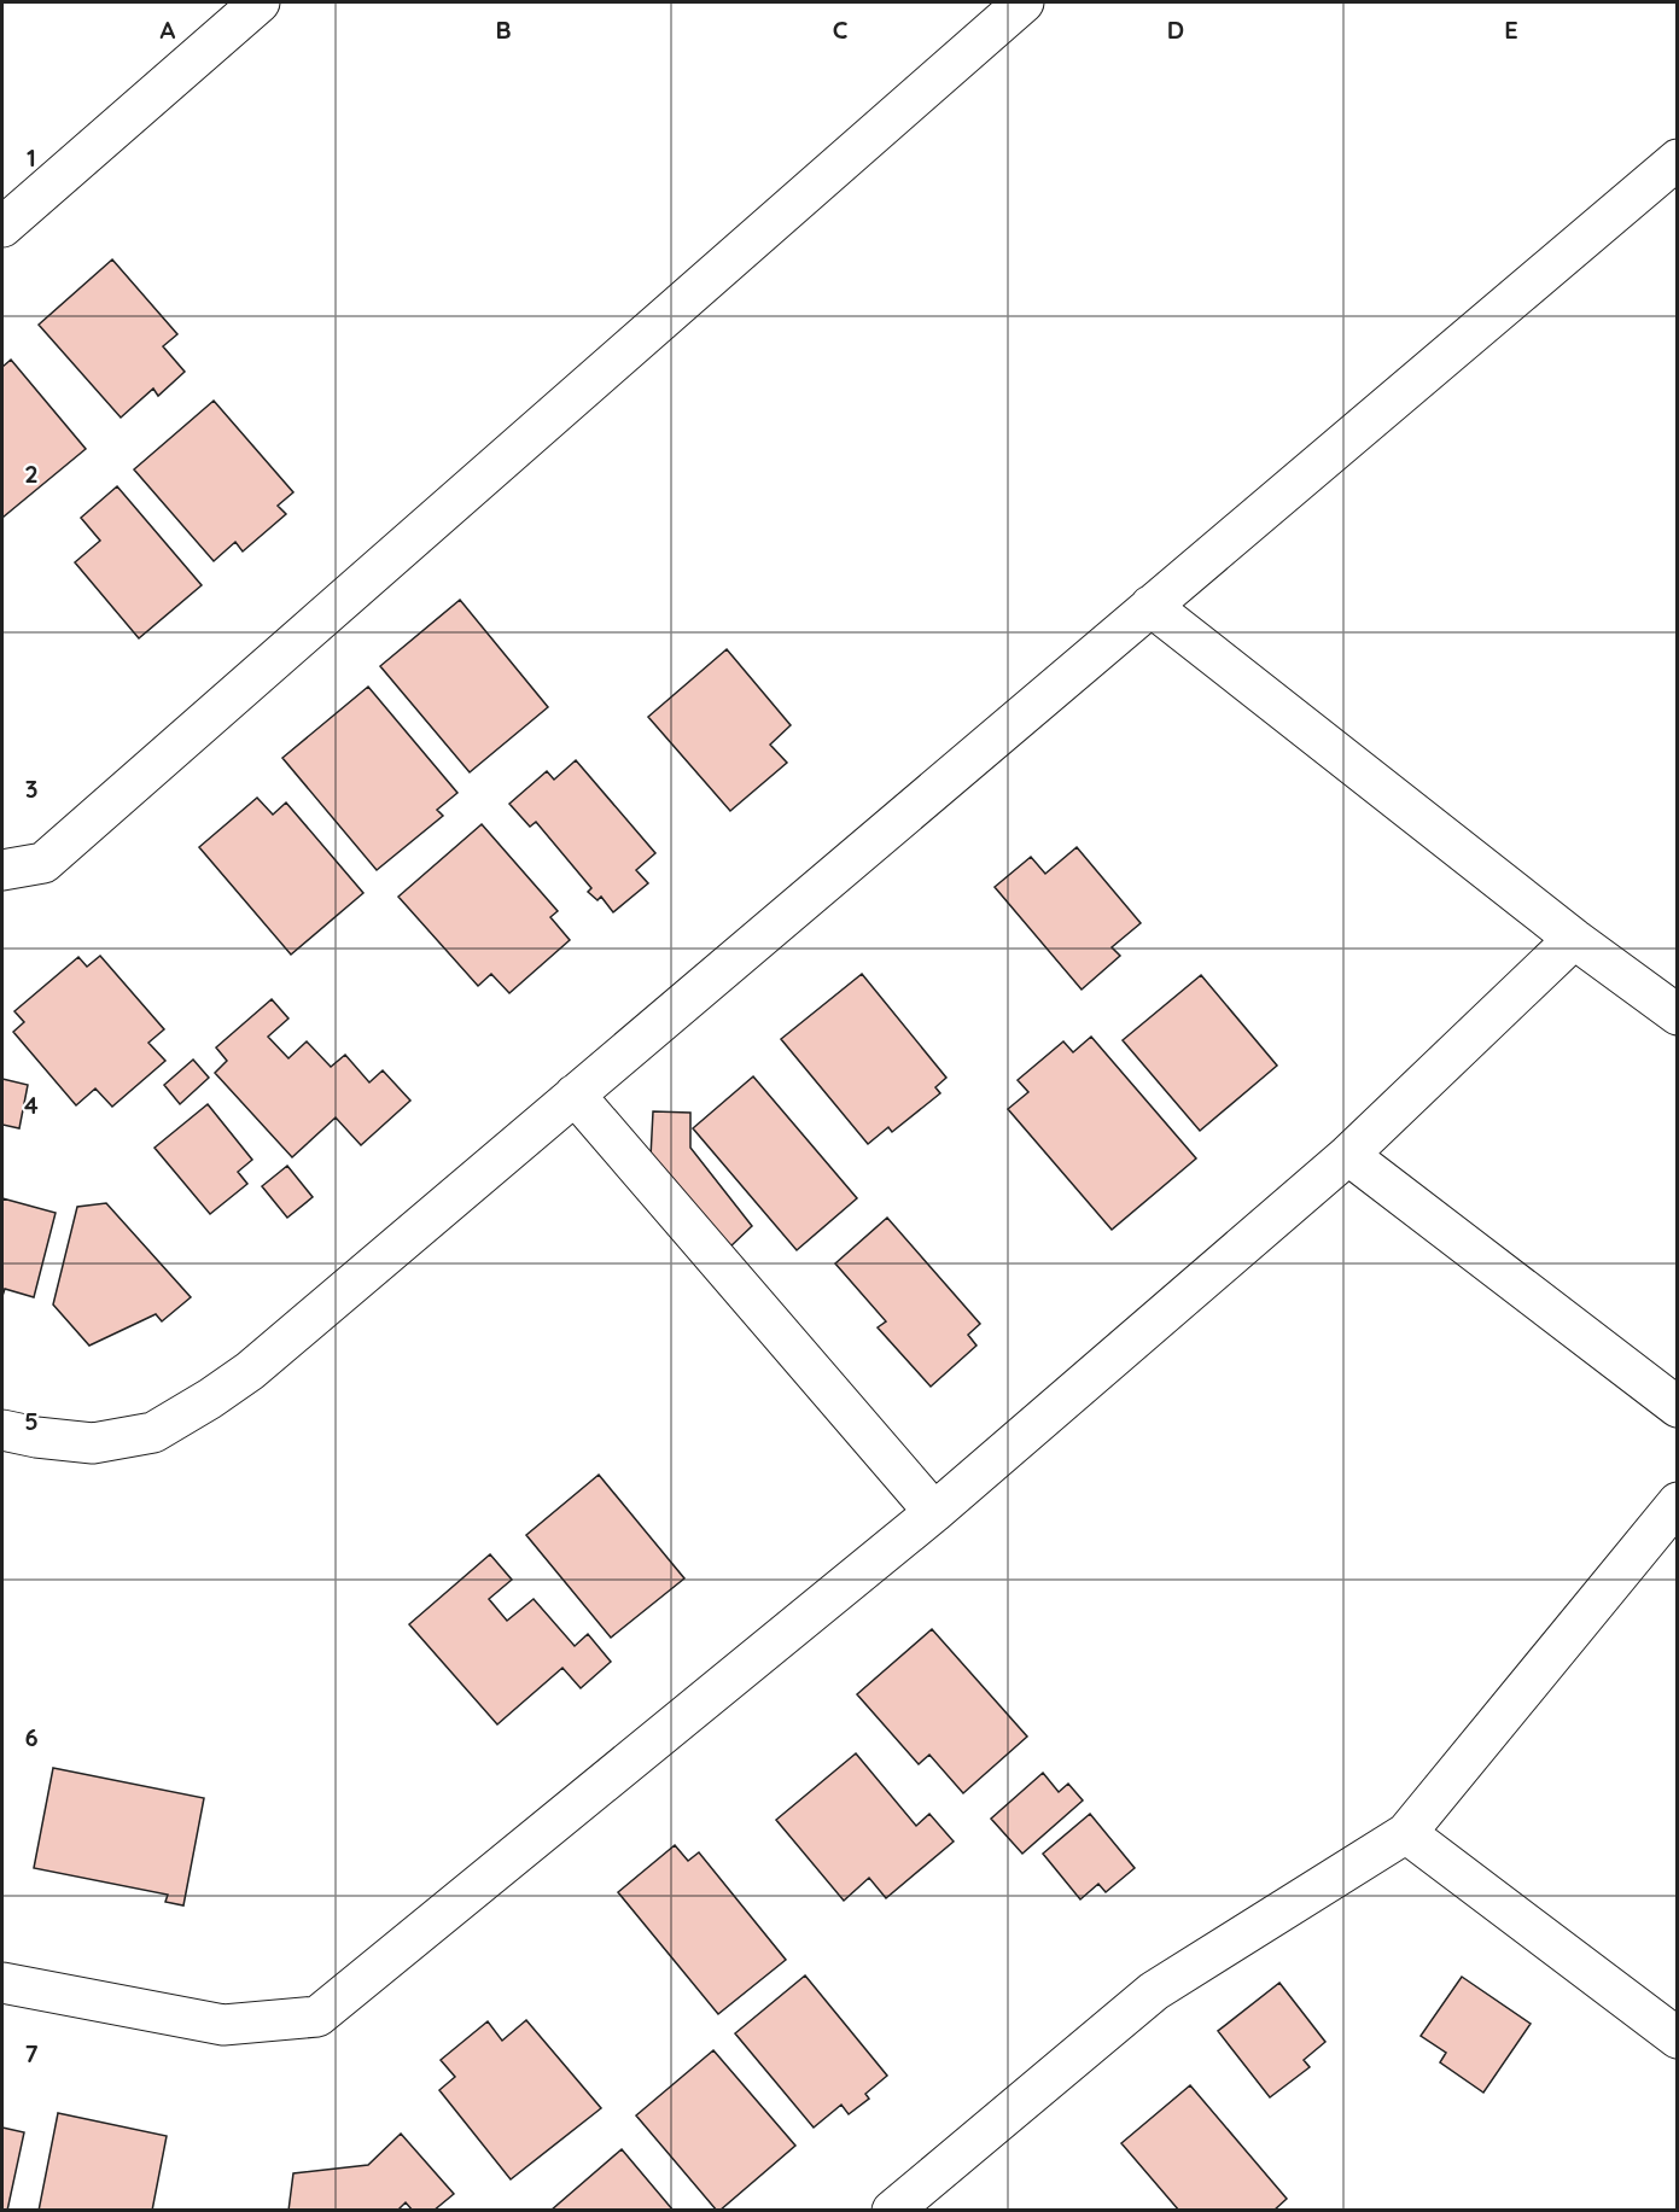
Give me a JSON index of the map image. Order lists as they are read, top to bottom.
{
  "grid": {
    "columns": [
      "A",
      "B",
      "C",
      "D",
      "E"
    ],
    "rows": [
      "1",
      "2",
      "3",
      "4",
      "5",
      "6",
      "7"
    ]
  }
}
